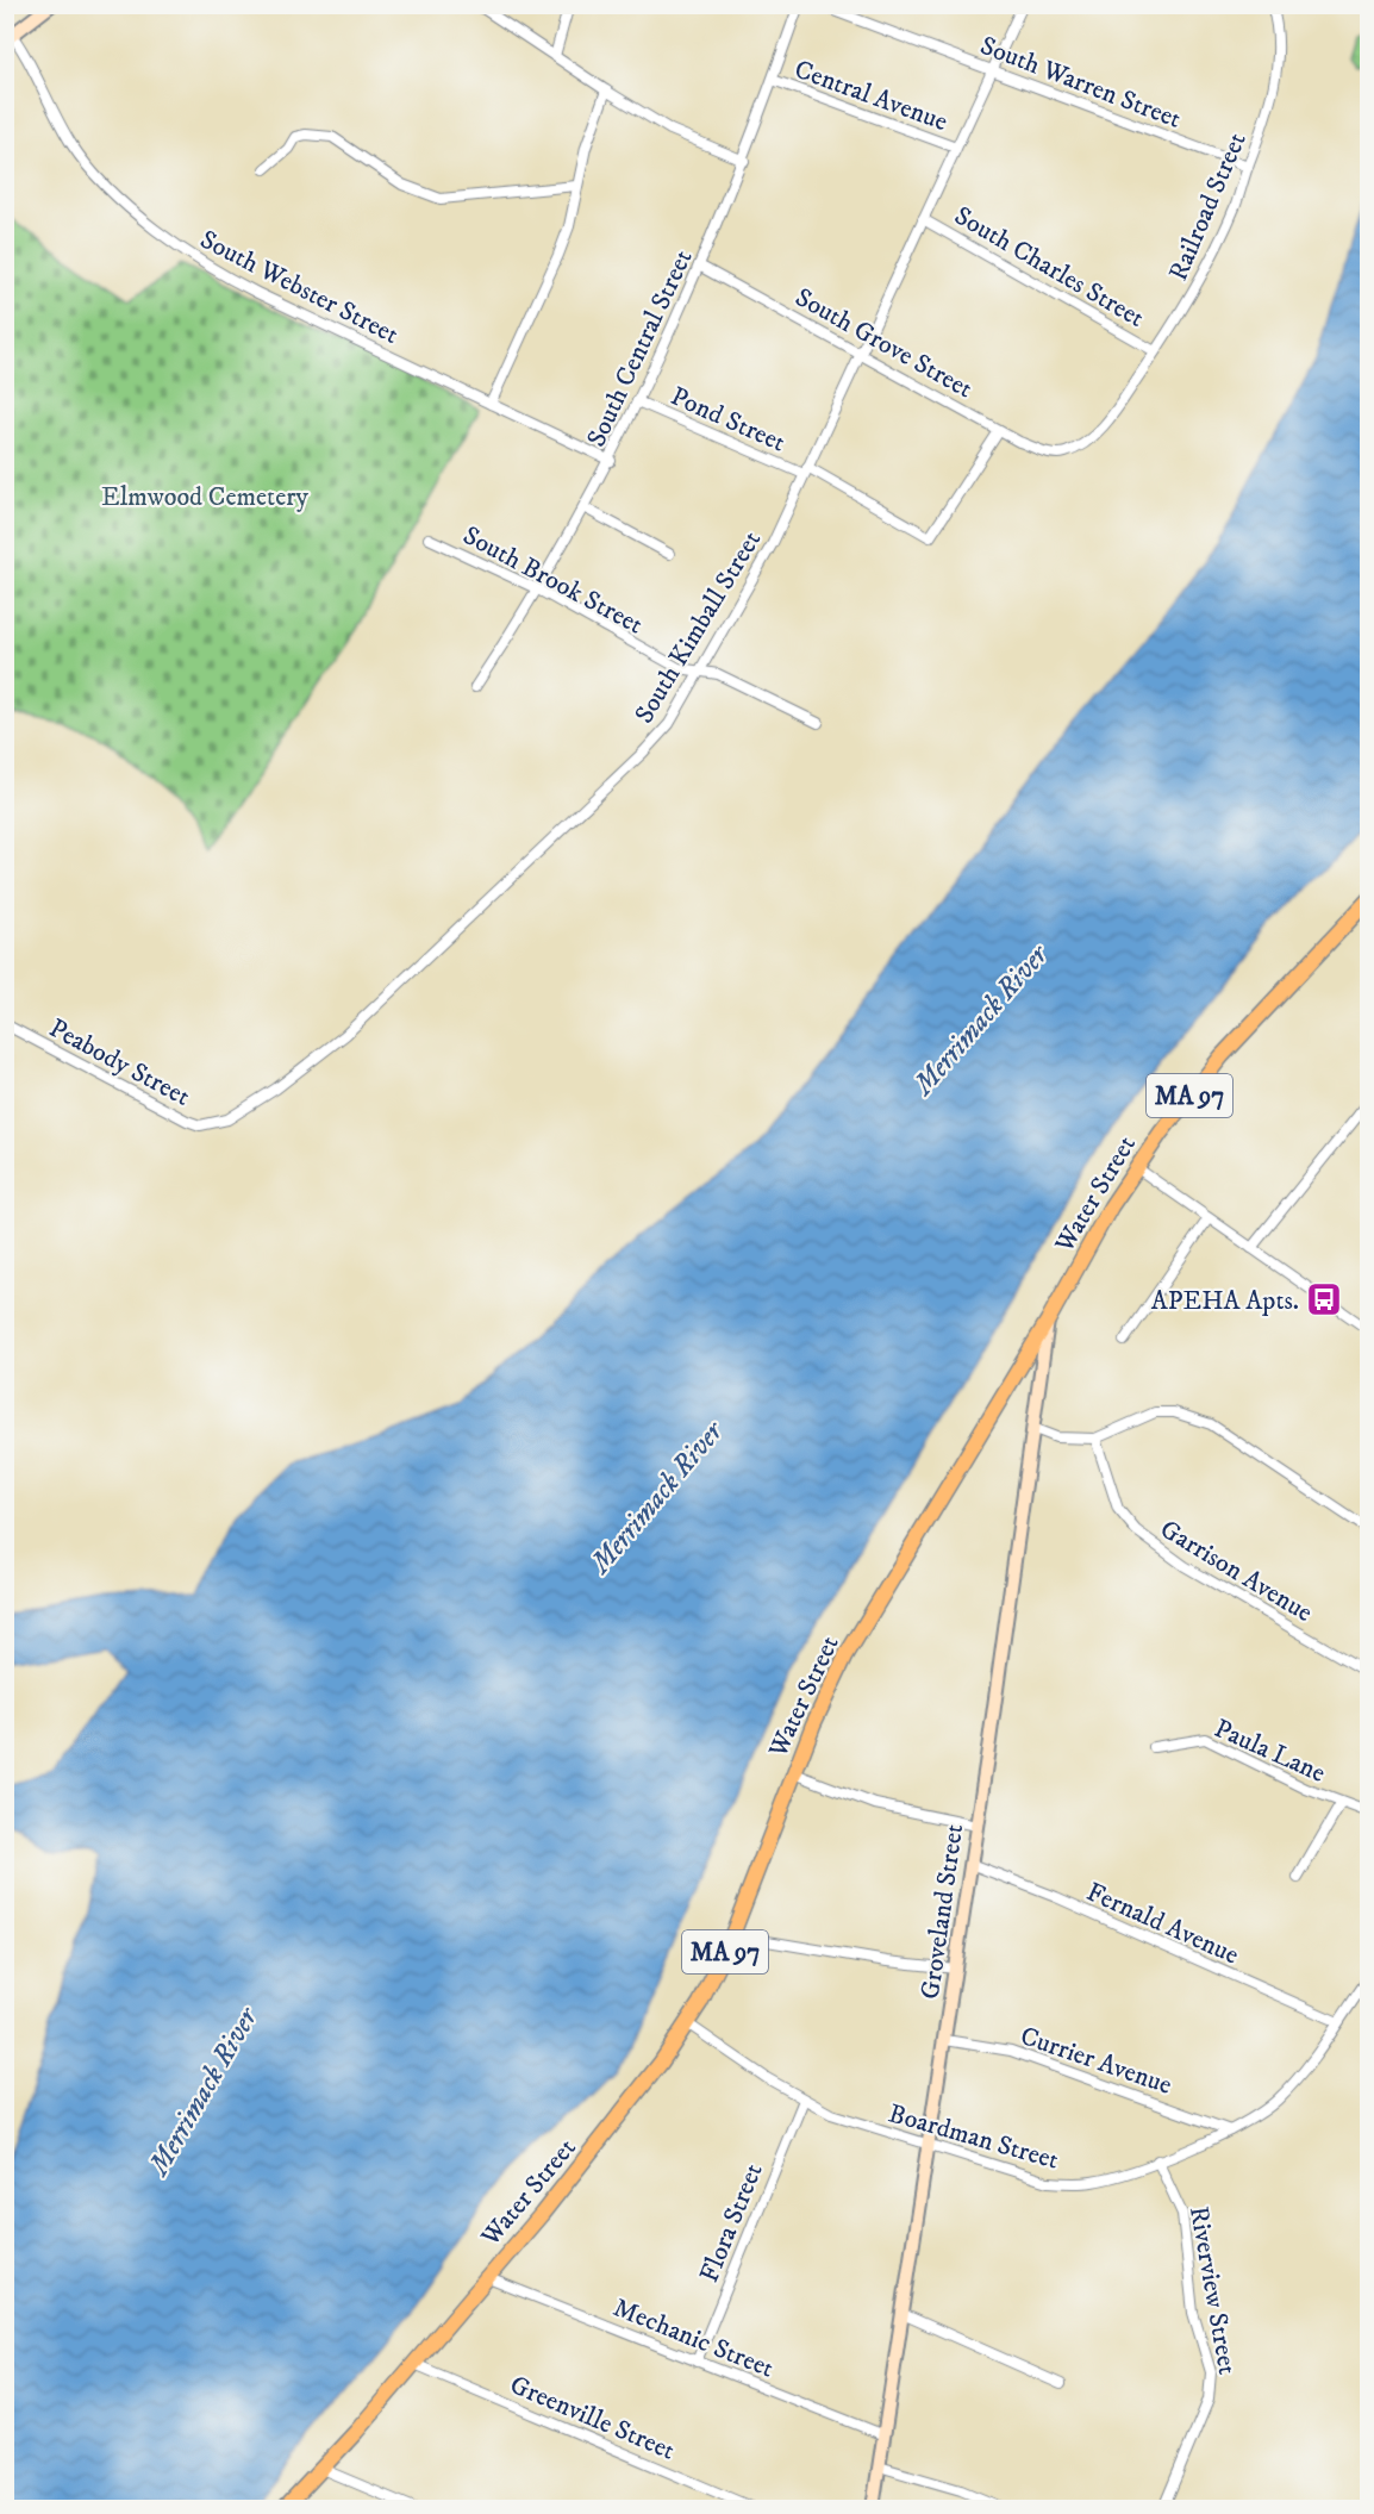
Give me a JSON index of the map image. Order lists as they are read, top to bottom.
{
  "streets": {
    "main road": ["MA 97", "Water Street", "Groveland Street"],
    "street": [
      "South Warren Street",
      "Central Avenue",
      "Railroad Street",
      "South Charles Street",
      "South Webster Street",
      "South Grove Street",
      "South Central Street",
      "Pond Street",
      "South Brook Street",
      "South Kimball Street",
      "Peabody Street",
      "Garrison Avenue",
      "Paula Lane",
      "Fernald Avenue",
      "Currier Avenue",
      "Boardman Street",
      "Flora Street",
      "Riverview Street",
      "Mechanic Street",
      "Greenville Street"
    ]
  },
  "crossings": [
    ["South Warren Street", "Railroad Street"],
    ["South Warren Street", "South Kimball Street"],
    ["Central Avenue", "South Central Street"],
    ["Central Avenue", "South Kimball Street"],
    ["Railroad Street", "South Charles Street"],
    ["Railroad Street", "South Grove Street"],
    ["South Charles Street", "South Kimball Street"],
    ["South Webster Street", "South Central Street"],
    ["South Grove Street", "South Central Street"],
    ["South Grove Street", "Pond Street"],
    ["South Grove Street", "South Kimball Street"],
    ["South Central Street", "Pond Street"],
    ["South Central Street", "South Brook Street"],
    ["Pond Street", "South Kimball Street"],
    ["South Brook Street", "South Kimball Street"],
    ["South Kimball Street", "Peabody Street"],
    ["Water Street", "Groveland Street"],
    ["Water Street", "Boardman Street"],
    ["Water Street", "Mechanic Street"],
    ["Water Street", "Greenville Street"],
    ["Groveland Street", "Fernald Avenue"],
    ["Groveland Street", "Currier Avenue"],
    ["Groveland Street", "Boardman Street"],
    ["Groveland Street", "Mechanic Street"],
    ["Fernald Avenue", "Boardman Street"],
    ["Currier Avenue", "Boardman Street"],
    ["Boardman Street", "Flora Street"],
    ["Boardman Street", "Riverview Street"],
    ["Flora Street", "Mechanic Street"]
  ],
  "water": ["Merrimack River"],
  "parks": ["Elmwood Cemetery"],
  "places": {
    "bus stop": ["APEHA Apts."]
  }
}
